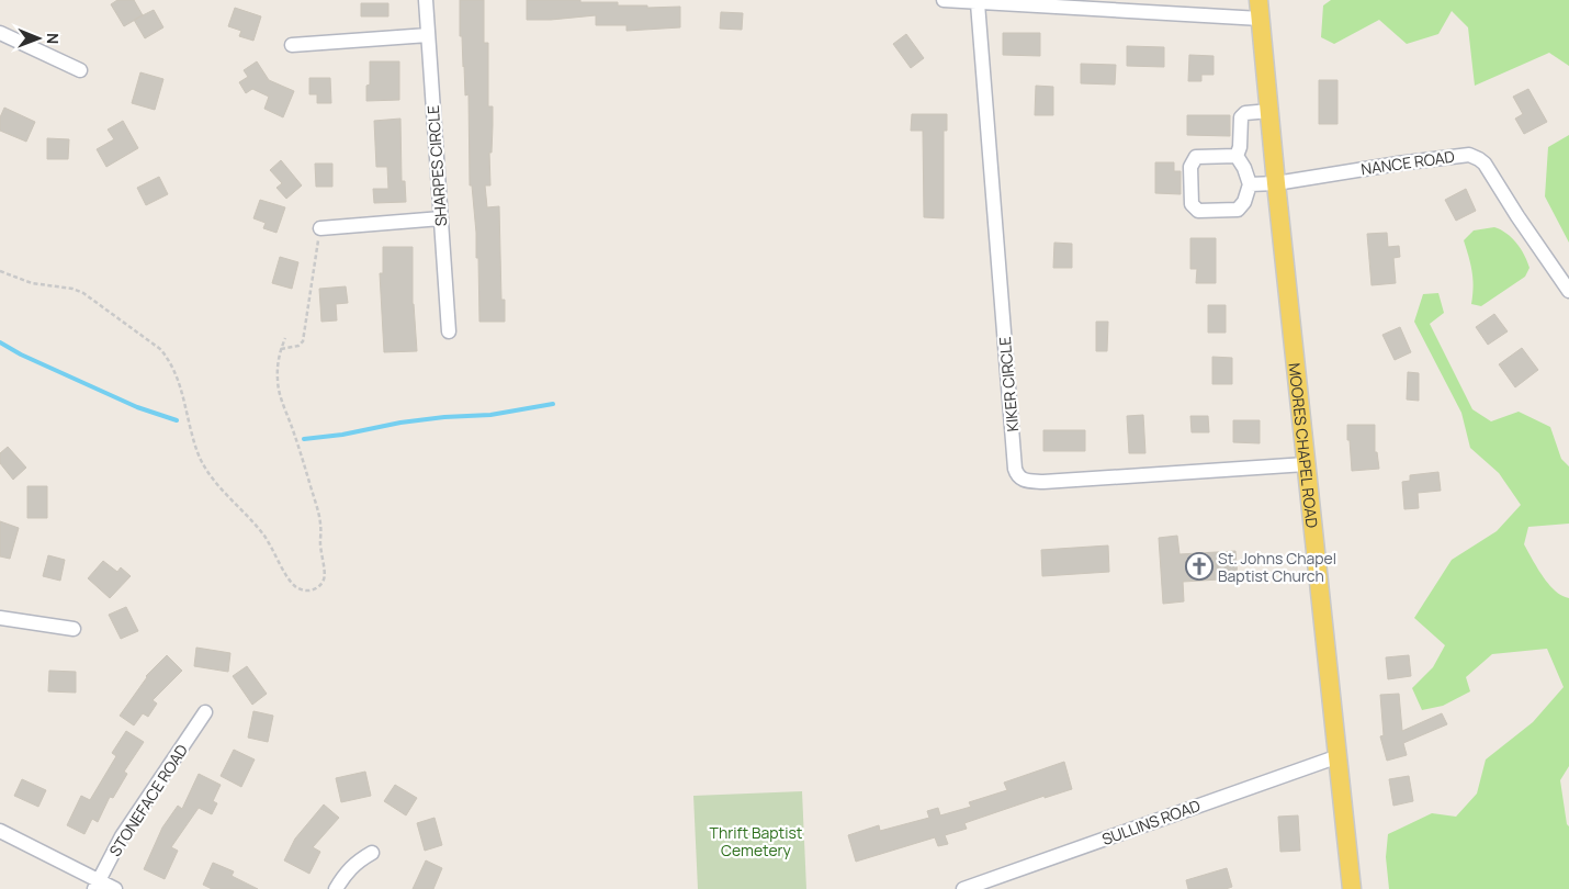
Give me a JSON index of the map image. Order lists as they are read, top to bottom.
{
  "streets": {
    "main road": ["MOORES CHAPEL ROAD"],
    "street": [
      "NANCE ROAD",
      "SHARPES CIRCLE",
      "KIKER CIRCLE",
      "STONEFACE ROAD",
      "SULLINS ROAD"
    ]
  },
  "crossings": [
    ["NANCE ROAD", "MOORES CHAPEL ROAD"],
    ["KIKER CIRCLE", "MOORES CHAPEL ROAD"],
    ["MOORES CHAPEL ROAD", "SULLINS ROAD"]
  ],
  "parks": ["Thrift Baptist Cemetery"],
  "places": {
    "church": ["St. Johns Chapel Baptist Church"]
  },
  "north": "right"
}
